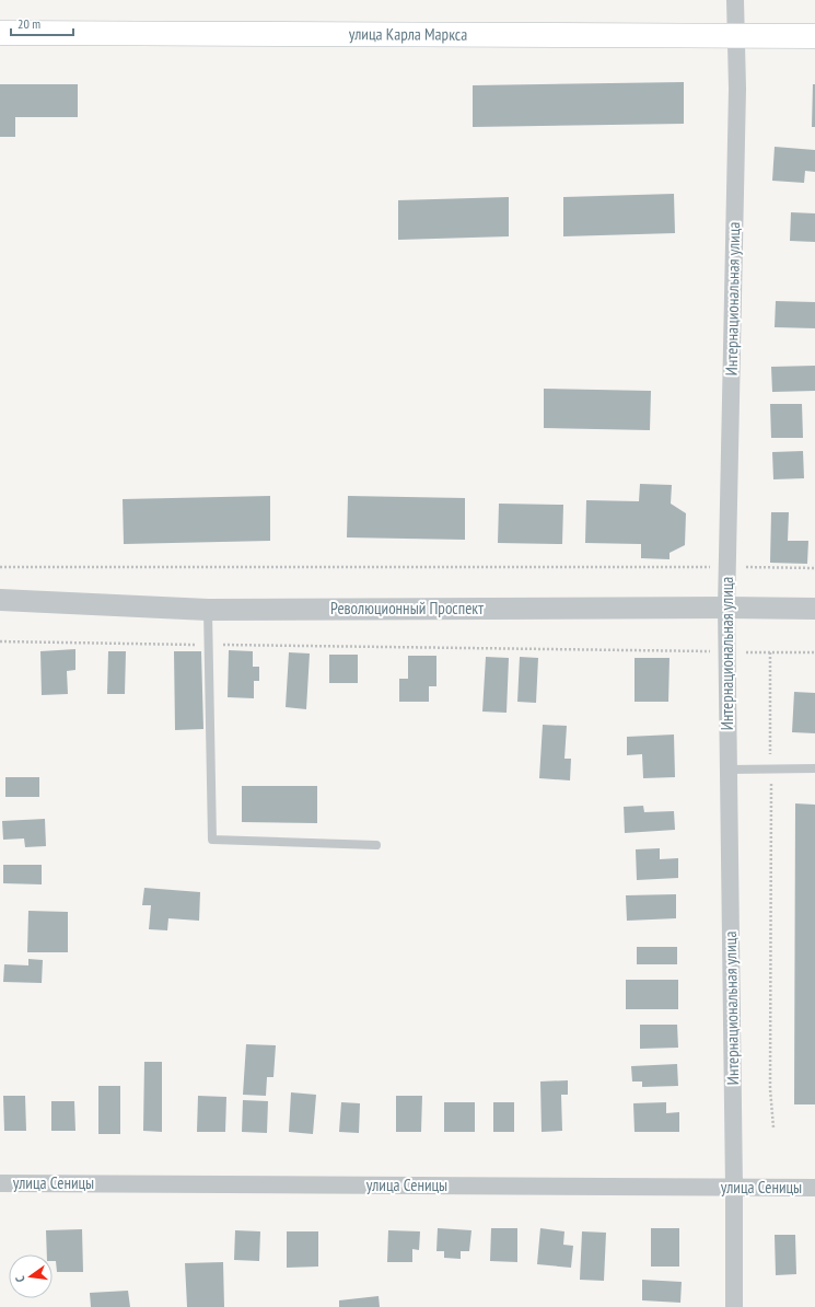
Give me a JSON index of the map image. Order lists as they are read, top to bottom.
{
  "streets": {
    "main road": ["улица Карла Маркса"],
    "street": ["Интернациональная улица", "Революционный Проспект", "улица Сеницы"]
  },
  "crossings": [
    ["улица Карла Маркса", "Интернациональная улица"],
    ["Интернациональная улица", "Революционный Проспект"],
    ["Интернациональная улица", "улица Сеницы"]
  ],
  "scale_bar": "20 m",
  "north": "left"
}
